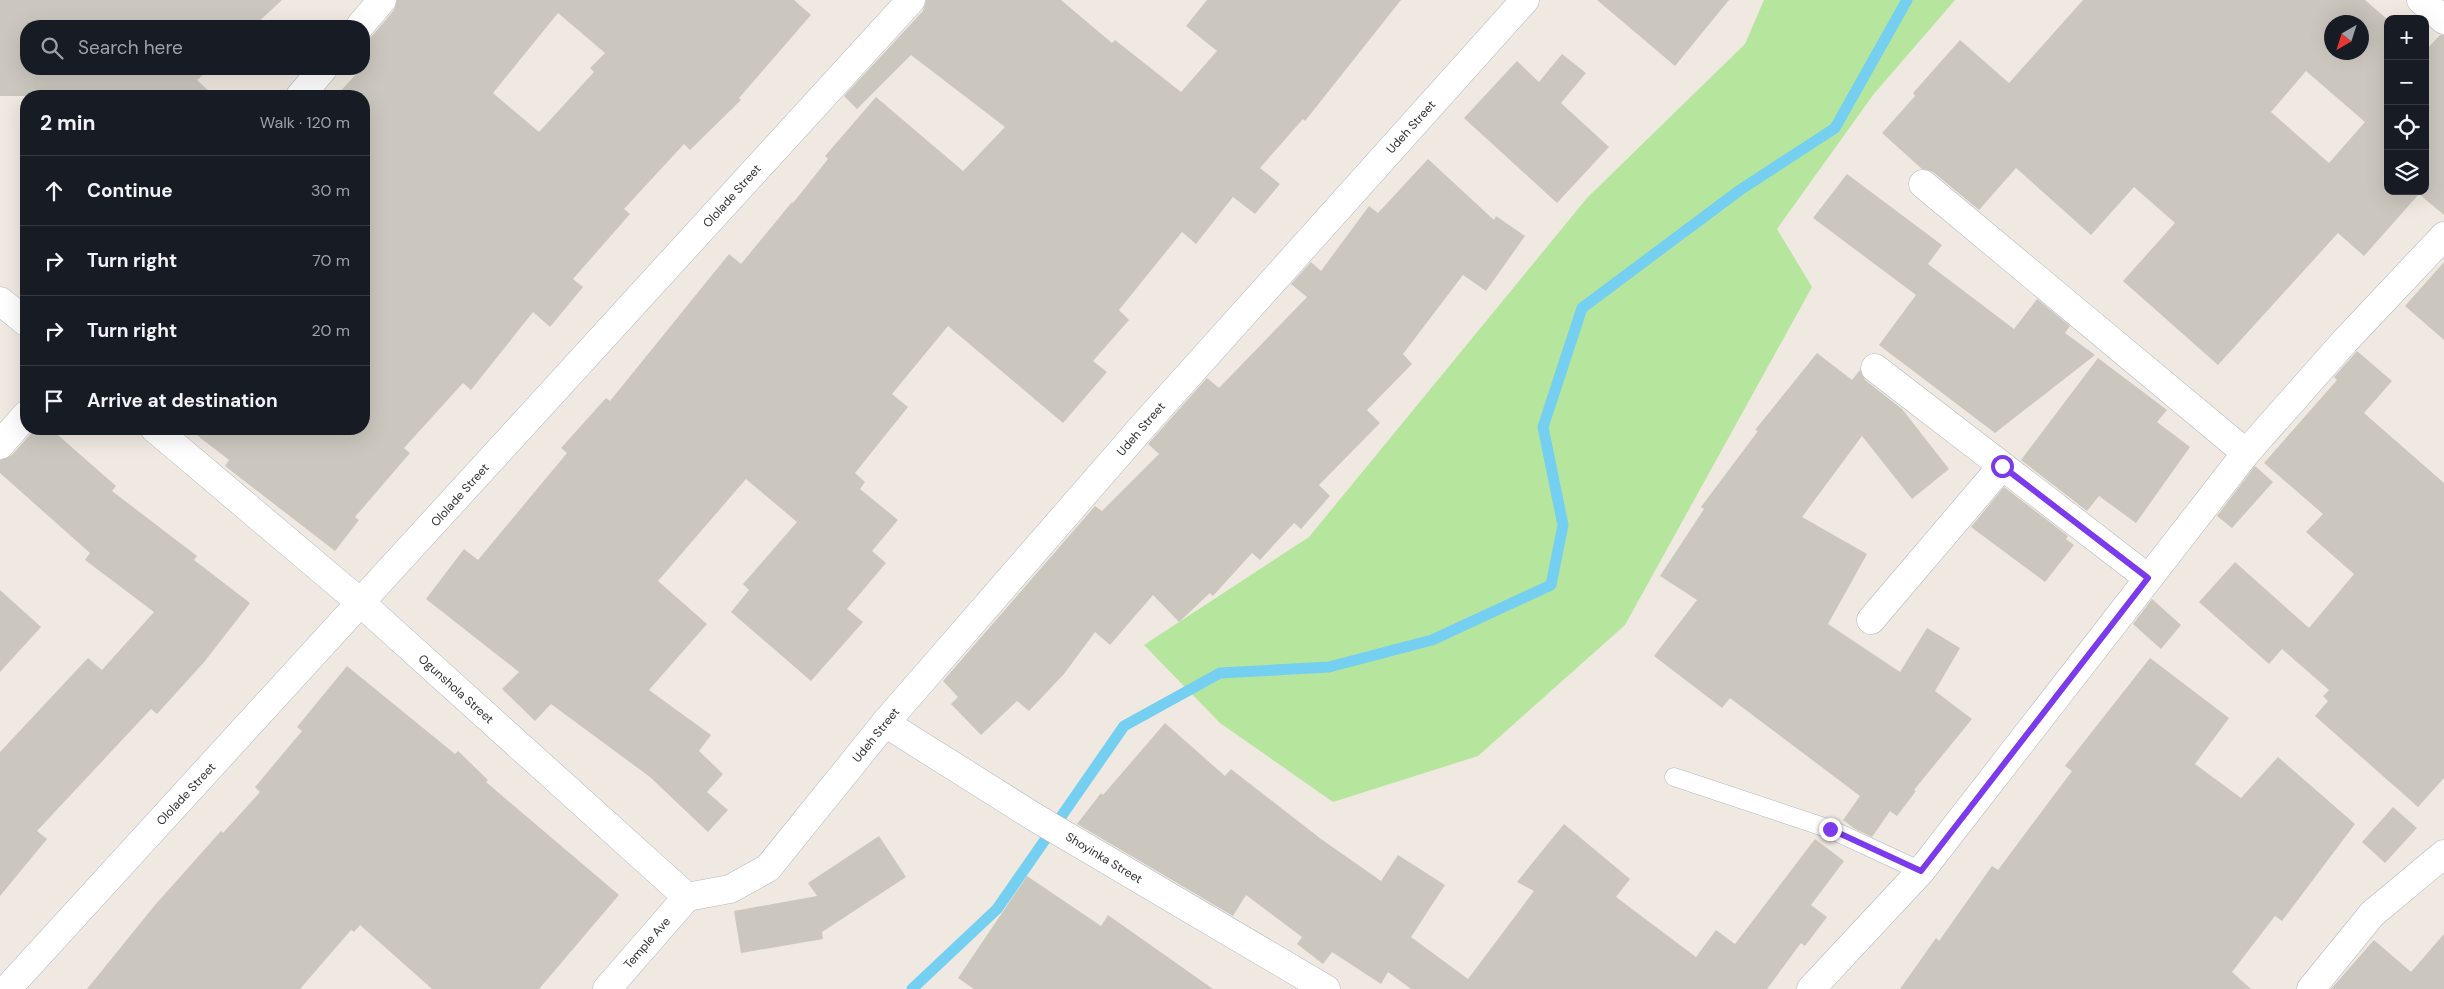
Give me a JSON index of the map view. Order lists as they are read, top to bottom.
{
  "streets": {
    "street": [
      "Udeh Street",
      "Ololade Street",
      "Ogunshola Street",
      "Shoyinka Street",
      "Temple Ave"
    ]
  },
  "crossings": [
    ["Udeh Street", "Ogunshola Street"],
    ["Udeh Street", "Shoyinka Street"],
    ["Udeh Street", "Temple Ave"],
    ["Ololade Street", "Ogunshola Street"],
    ["Ogunshola Street", "Temple Ave"]
  ],
  "north": "bottom left",
  "page": {
    "map_buttons": ["+", "−"],
    "search": "Search here",
    "heading": ["2 min", "Walk · 120 m"],
    "list": [
      ["Continue", "30 m"],
      ["Turn right", "70 m"],
      ["Turn right", "20 m"],
      "Arrive at destination"
    ]
  }
}
